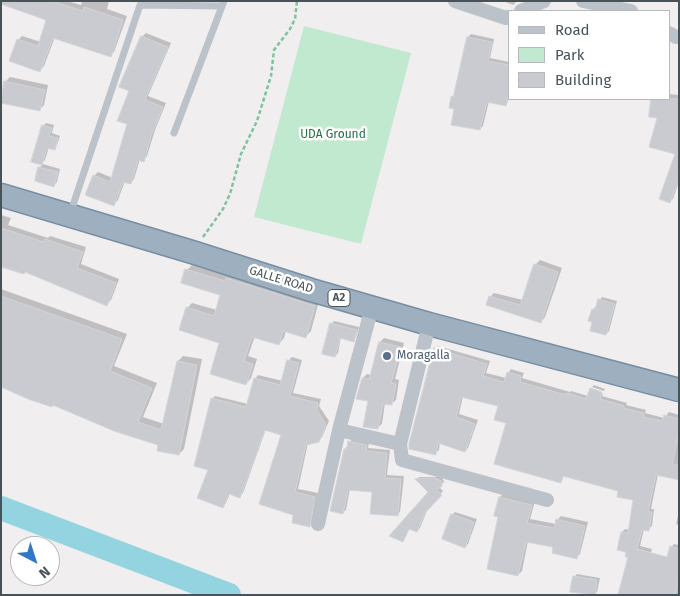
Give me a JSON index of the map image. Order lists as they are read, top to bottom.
{
  "streets": {
    "highway": ["GALLE ROAD", "A2"]
  },
  "parks": ["UDA Ground"],
  "places": ["Moragalla"],
  "legend": ["Road", "Park", "Building"],
  "north": "bottom right"
}
